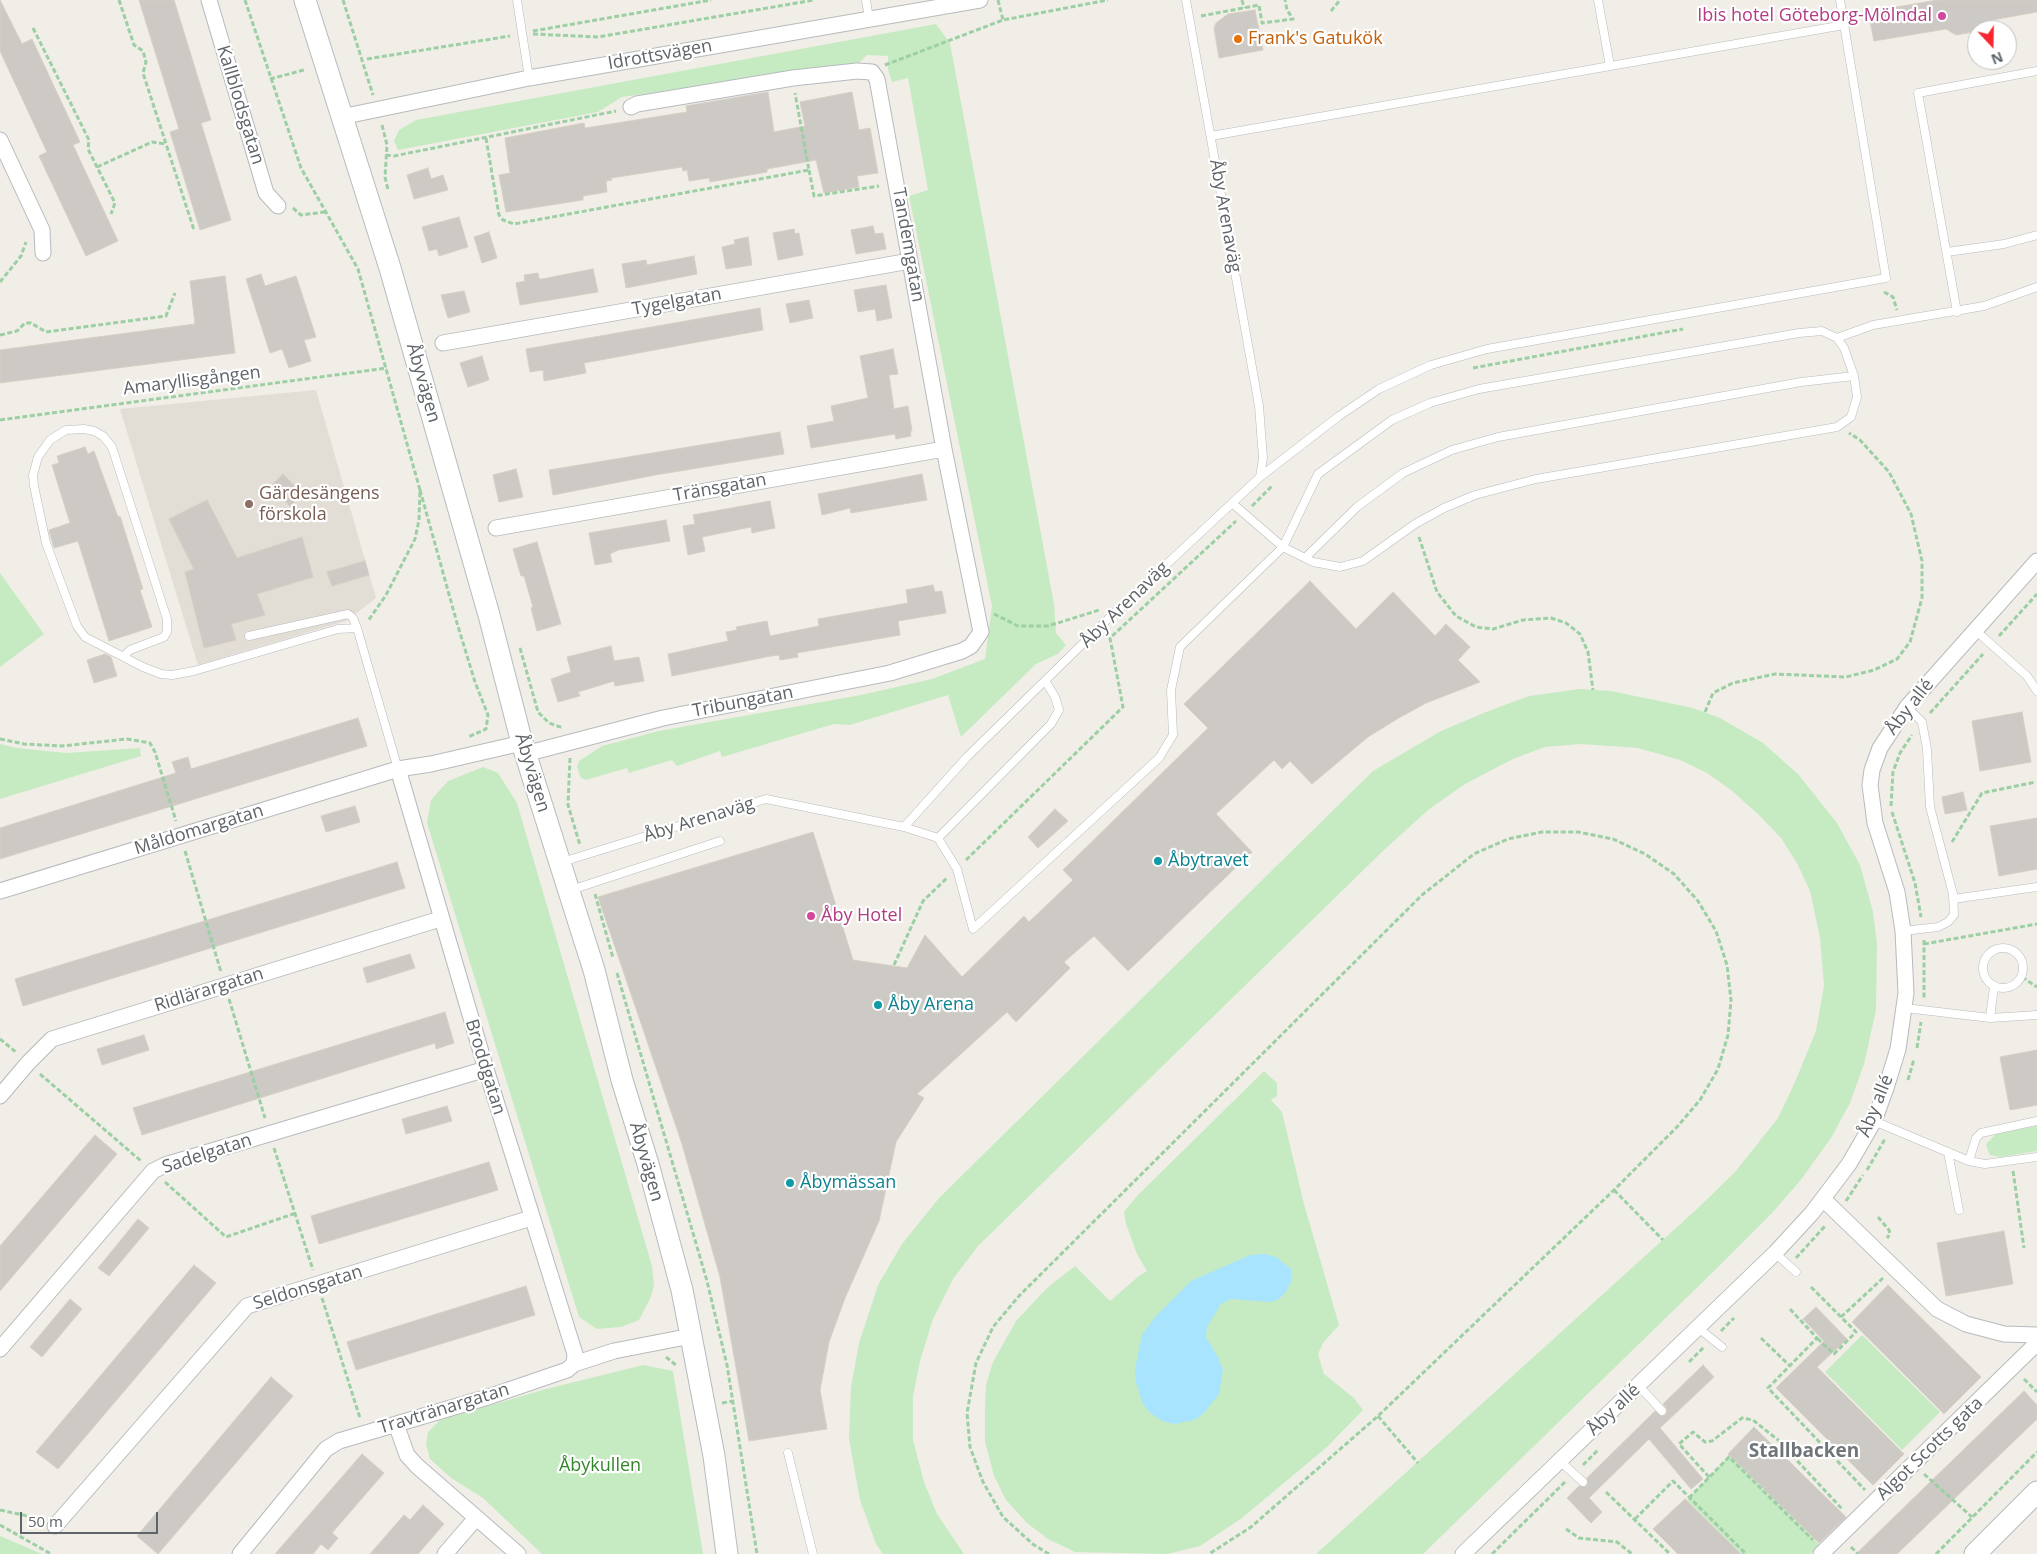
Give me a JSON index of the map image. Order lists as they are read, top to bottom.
{
  "streets": {
    "street": [
      "Idrottsvägen",
      "Kallblodsgatan",
      "Tandemgatan",
      "Tygelgatan",
      "Åbyvägen",
      "Tränsgatan",
      "Tribungatan",
      "Åby allé",
      "Måldomargatan",
      "Ridlärargatan",
      "Broddgatan",
      "Sadelgatan",
      "Seldonsgatan",
      "Travtränargatan",
      "Algot Scotts gata"
    ],
    "lane": ["Åby Arenaväg"],
    "path": ["Amaryllisgången"]
  },
  "crossings": [
    ["Idrottsvägen", "Åbyvägen"],
    ["Åby Arenaväg", "Åbyvägen"],
    ["Tandemgatan", "Tygelgatan"],
    ["Tandemgatan", "Tränsgatan"],
    ["Tandemgatan", "Tribungatan"],
    ["Åbyvägen", "Tribungatan"],
    ["Åbyvägen", "Måldomargatan"],
    ["Åbyvägen", "Travtränargatan"],
    ["Tribungatan", "Måldomargatan"],
    ["Måldomargatan", "Broddgatan"],
    ["Ridlärargatan", "Broddgatan"],
    ["Broddgatan", "Sadelgatan"],
    ["Broddgatan", "Seldonsgatan"],
    ["Broddgatan", "Travtränargatan"]
  ],
  "districts": ["Stallbacken"],
  "parks": ["Åbykullen"],
  "places": [
    "Ibis hotel Göteborg-Mölndal",
    "Frank's Gatukök",
    "Gärdesängens förskola",
    "Åbytravet",
    "Åby Hotel",
    "Åby Arena",
    "Åbymässan"
  ],
  "scale_bar": "50 m",
  "north": "bottom"
}
